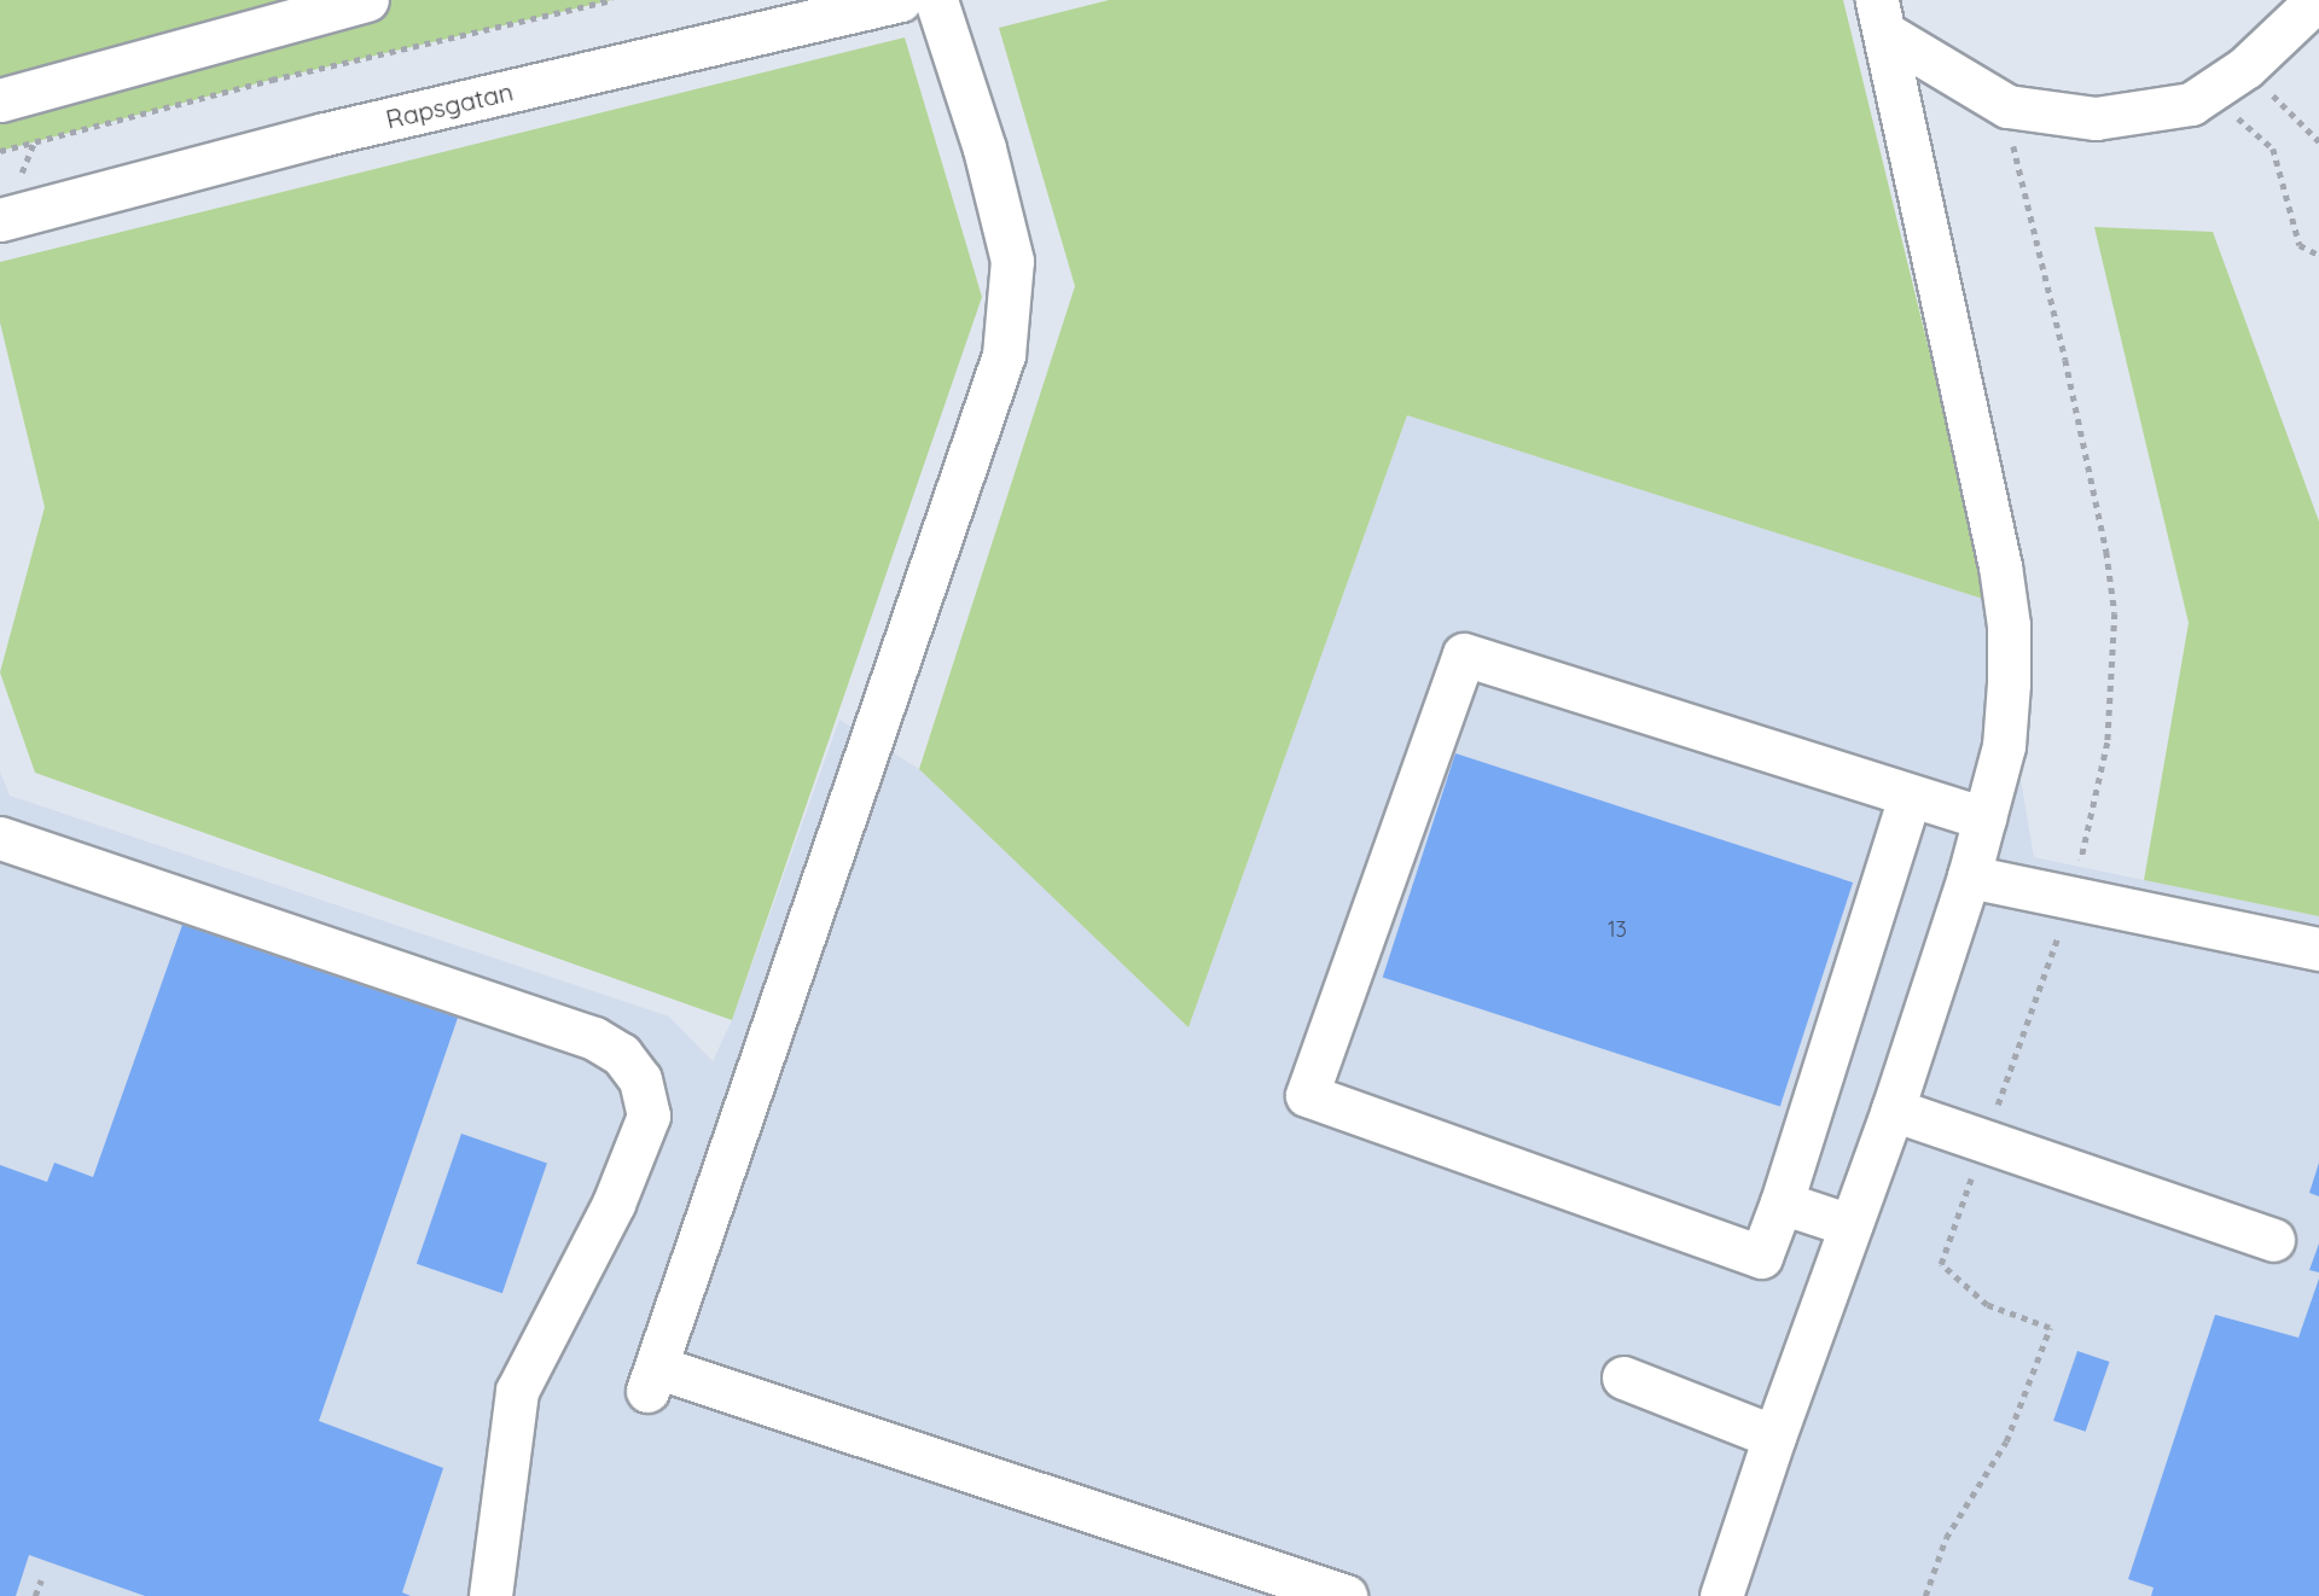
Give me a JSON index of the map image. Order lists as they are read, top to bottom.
{
  "streets": {
    "street": ["Rapsgatan"]
  },
  "house_numbers": ["13"]
}
